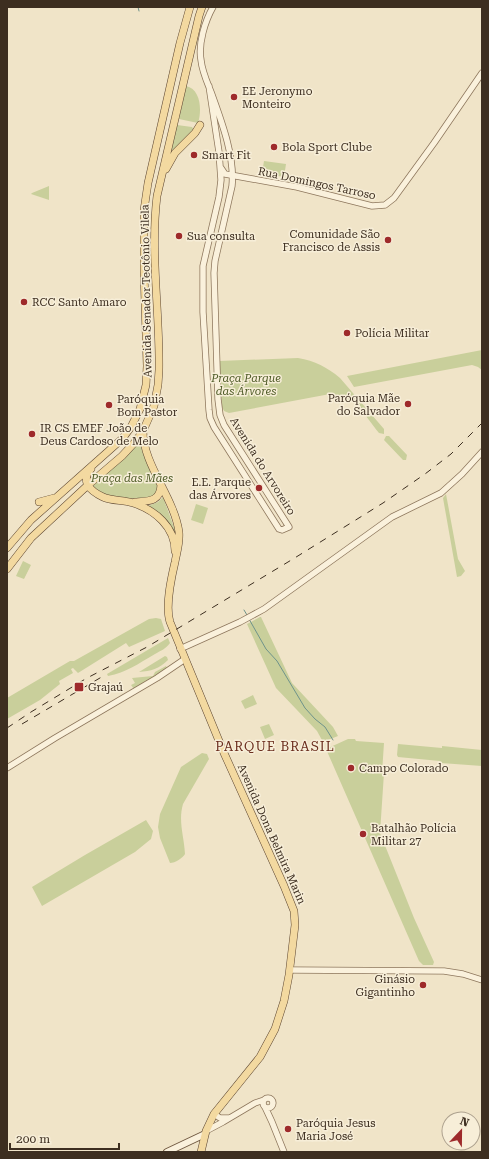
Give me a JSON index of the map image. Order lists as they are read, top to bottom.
{
  "streets": {
    "main road": ["Avenida Senador Teotônio Vilela", "Avenida Dona Belmira Marin"],
    "street": ["Rua Domingos Tarroso", "Avenida do Arvoreiro"]
  },
  "crossings": [
    ["Rua Domingos Tarroso", "Avenida do Arvoreiro"],
    ["Avenida Senador Teotônio Vilela", "Avenida Dona Belmira Marin"]
  ],
  "districts": ["PARQUE BRASIL"],
  "parks": ["Praça Parque das Árvores", "Praça das Mães"],
  "places": {
    "other": [
      "EE Jeronymo Monteiro",
      "Bola Sport Clube",
      "Smart Fit",
      "Sua consulta",
      "Comunidade São Francisco de Assis",
      "RCC Santo Amaro",
      "Polícia Militar",
      "Paróquia Mãe do Salvador",
      "Paróquia Bom Pastor",
      "IR CS EMEF João de Deus Cardoso de Melo",
      "E.E. Parque das Árvores",
      "Campo Colorado",
      "Batalhão Polícia Militar 27",
      "Ginásio Gigantinho",
      "Paróquia Jesus Maria José"
    ],
    "transit": ["Grajaú"]
  },
  "scale_bar": "200 m",
  "north": "top"
}
